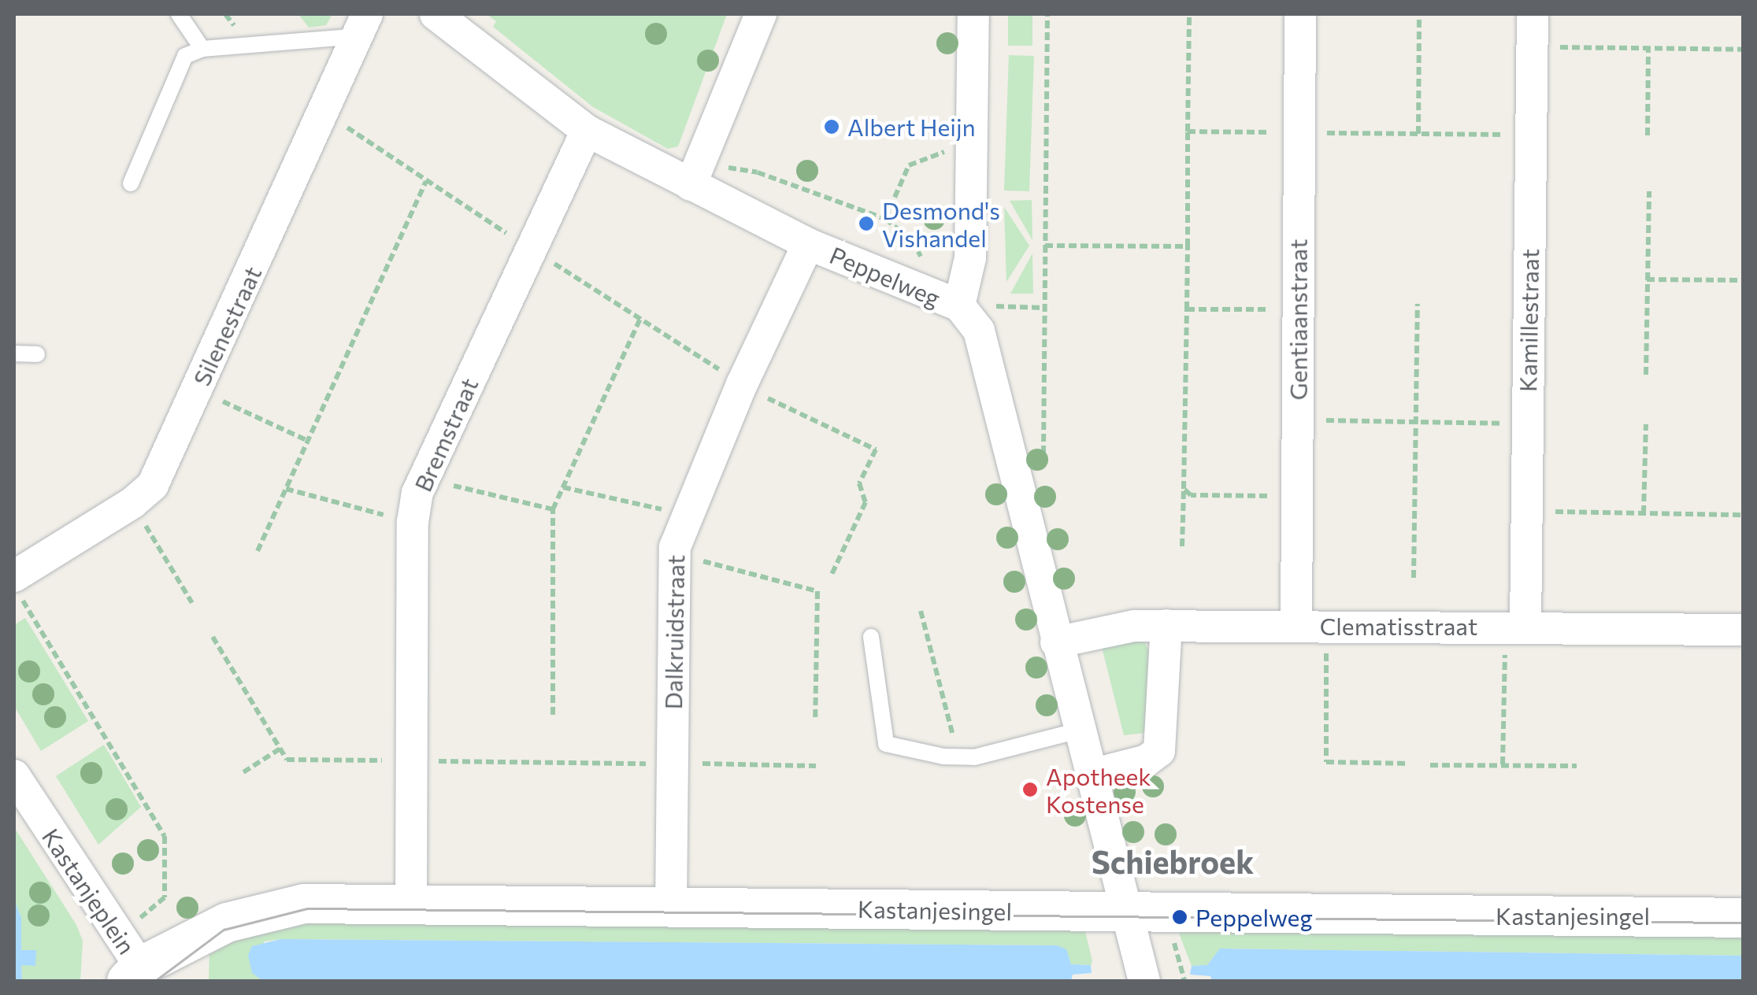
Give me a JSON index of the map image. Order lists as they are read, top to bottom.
{
  "streets": {
    "street": [
      "Peppelweg",
      "Gentiaanstraat",
      "Kamillestraat",
      "Silenestraat",
      "Bremstraat",
      "Clematisstraat",
      "Dalkruidstraat",
      "Kastanjeplein",
      "Kastanjesingel"
    ]
  },
  "crossings": [
    ["Peppelweg", "Bremstraat"],
    ["Peppelweg", "Clematisstraat"],
    ["Peppelweg", "Dalkruidstraat"],
    ["Peppelweg", "Kastanjesingel"],
    ["Gentiaanstraat", "Clematisstraat"],
    ["Kamillestraat", "Clematisstraat"],
    ["Bremstraat", "Kastanjesingel"],
    ["Dalkruidstraat", "Kastanjesingel"],
    ["Kastanjeplein", "Kastanjesingel"]
  ],
  "districts": ["Schiebroek"],
  "places": [
    "Albert Heijn",
    "Desmond's Vishandel",
    "Apotheek Kostense",
    "Peppelweg"
  ]
}
